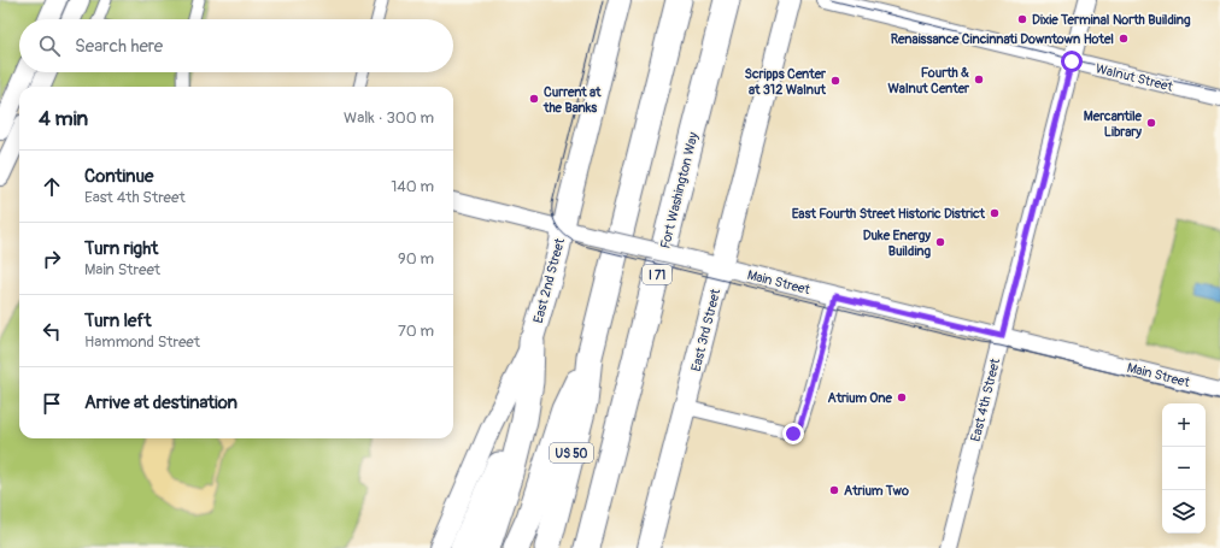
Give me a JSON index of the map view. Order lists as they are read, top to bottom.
{
  "streets": {
    "highway": ["Fort Washington Way", "I 71", "US 50"],
    "main road": ["East 2nd Street", "East 3rd Street"],
    "street": ["Walnut Street", "Main Street", "East 4th Street"]
  },
  "crossings": [
    ["Walnut Street", "East 4th Street"],
    ["East 2nd Street", "Main Street"],
    ["Main Street", "East 3rd Street"],
    ["Main Street", "East 4th Street"]
  ],
  "places": [
    "Dixie Terminal North Building",
    "Renaissance Cincinnati Downtown Hotel",
    "Fourth & Walnut Center",
    "Scripps Center at 312 Walnut",
    "Current at the Banks",
    "Mercantile Library",
    "East Fourth Street Historic District",
    "Duke Energy Building",
    "Atrium One",
    "Atrium Two"
  ],
  "page": {
    "search": "Search here",
    "heading": ["4 min", "Walk · 300 m"],
    "list": [
      ["Continue", "East 4th Street", "140 m"],
      ["Turn right", "Main Street", "90 m"],
      ["Turn left", "Hammond Street", "70 m"],
      "Arrive at destination"
    ],
    "map_buttons": ["+", "−"]
  }
}
